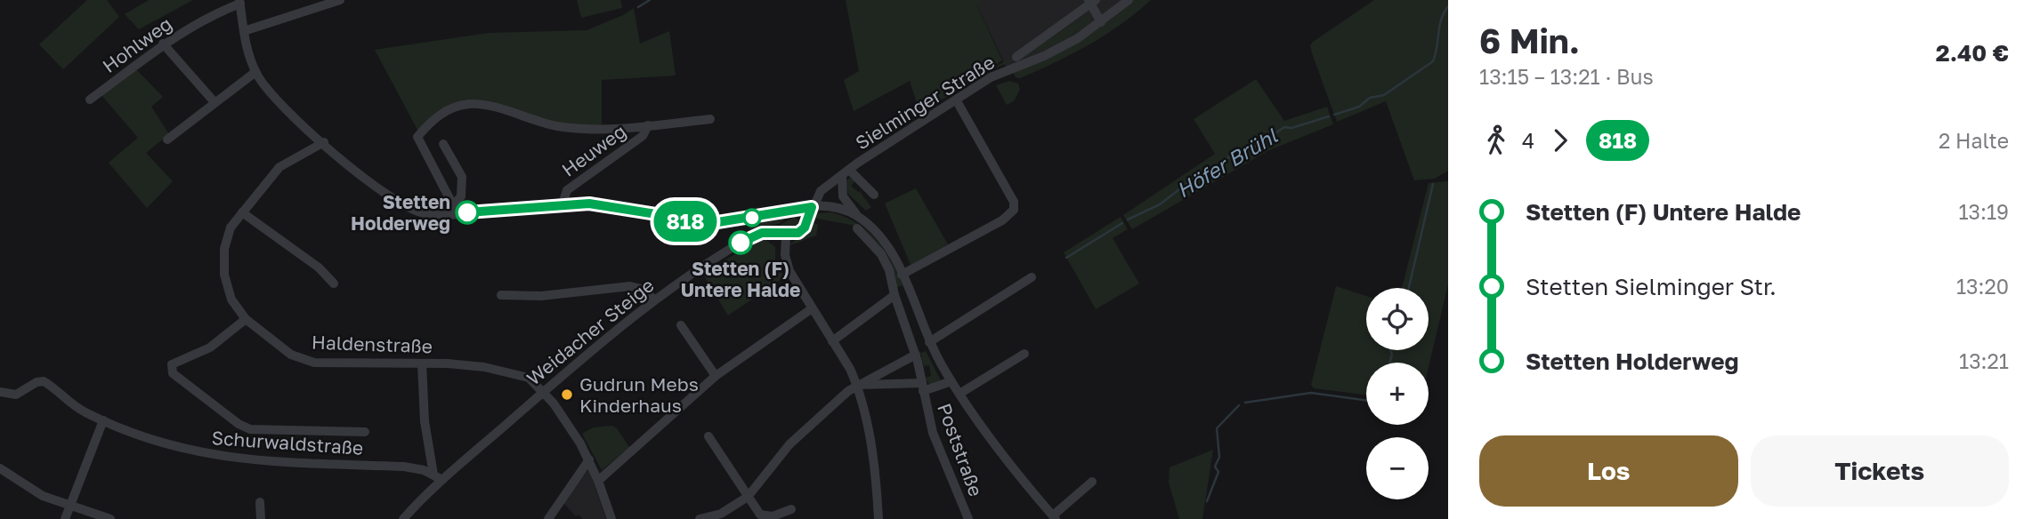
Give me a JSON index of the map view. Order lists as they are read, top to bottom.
{
  "streets": {
    "street": [
      "Hohlweg",
      "Sielminger Straße",
      "Heuweg",
      "Weidacher Steige",
      "Haldenstraße",
      "Schurwaldstraße",
      "Poststraße"
    ]
  },
  "crossings": [
    ["Weidacher Steige", "Haldenstraße"],
    ["Weidacher Steige", "Schurwaldstraße"]
  ],
  "water": ["Höfer Brühl"],
  "places": ["Stetten Holderweg", "Stetten (F) Untere Halde", "Gudrun Mebs Kinderhaus"],
  "lines": ["bus line 818"],
  "page": {
    "on_map": "818",
    "heading": ["6 Min.", "13:15 – 13:21 · Bus", "2.40 €"],
    "legs": ["4", "818", "2 Halte"],
    "list": [
      {
        "name": "Stetten (F) Untere Halde",
        "value": "13:19"
      },
      {
        "name": "Stetten Sielminger Str.",
        "value": "13:20"
      },
      {
        "name": "Stetten Holderweg",
        "value": "13:21"
      }
    ],
    "map_buttons": ["+", "−"],
    "buttons": ["Los", "Tickets"]
  }
}
